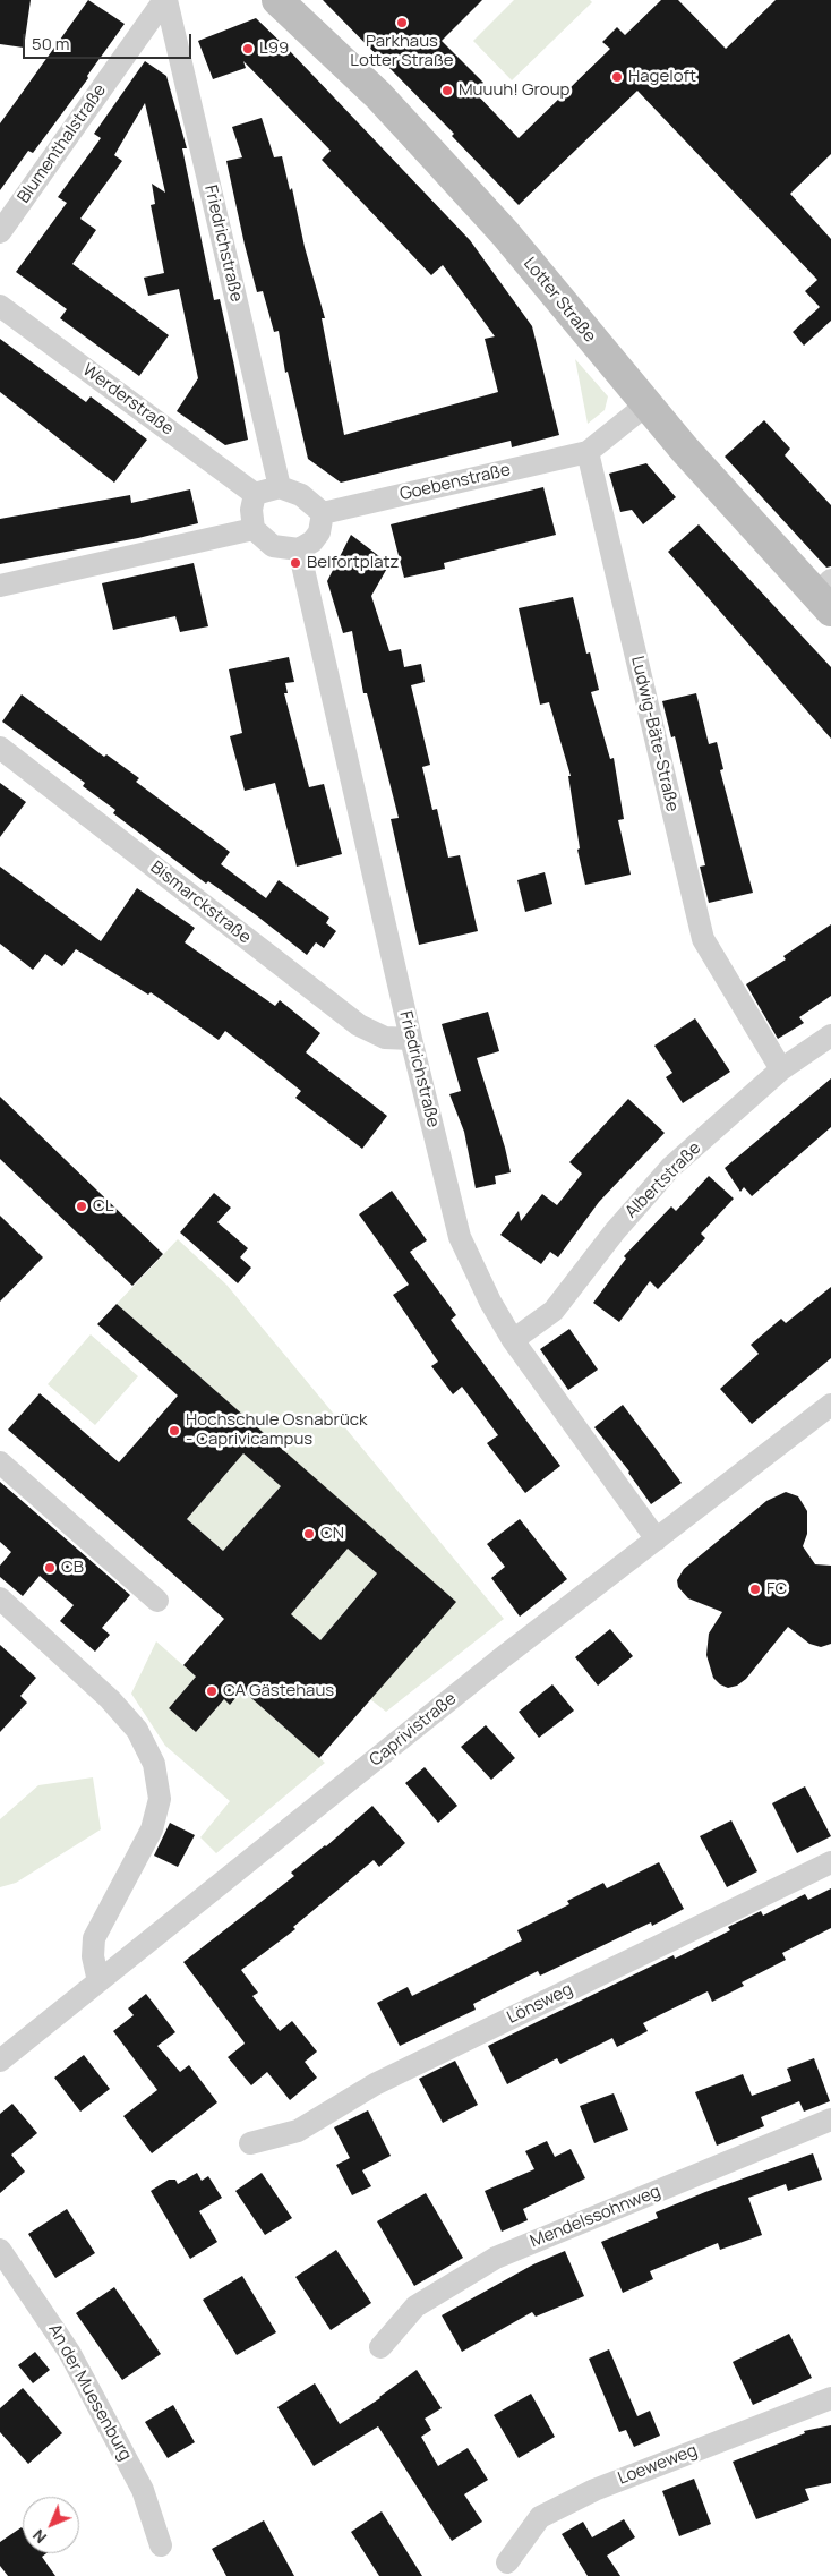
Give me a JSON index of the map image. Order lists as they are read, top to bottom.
{
  "streets": {
    "street": [
      "Blumenthalstraße",
      "Friedrichstraße",
      "Lotter Straße",
      "Werderstraße",
      "Goebenstraße",
      "Ludwig-Bäte-Straße",
      "Bismarckstraße",
      "Albertstraße",
      "Caprivistraße",
      "Lönsweg",
      "Mendelssohnweg",
      "An der Muesenburg",
      "Loeweweg"
    ]
  },
  "crossings": [
    ["Blumenthalstraße", "Friedrichstraße"],
    ["Friedrichstraße", "Werderstraße"],
    ["Friedrichstraße", "Goebenstraße"],
    ["Friedrichstraße", "Bismarckstraße"],
    ["Friedrichstraße", "Albertstraße"],
    ["Friedrichstraße", "Caprivistraße"],
    ["Werderstraße", "Goebenstraße"],
    ["Goebenstraße", "Ludwig-Bäte-Straße"],
    ["Ludwig-Bäte-Straße", "Albertstraße"]
  ],
  "places": [
    "Parkhaus Lotter Straße",
    "L99",
    "Hageloft",
    "Muuuh! Group",
    "Belfortplatz",
    "CL",
    "Hochschule Osnabrück - Caprivicampus",
    "CN",
    "CB",
    "FC",
    "CA Gästehaus"
  ],
  "scale_bar": "50 m",
  "north": "bottom left"
}
